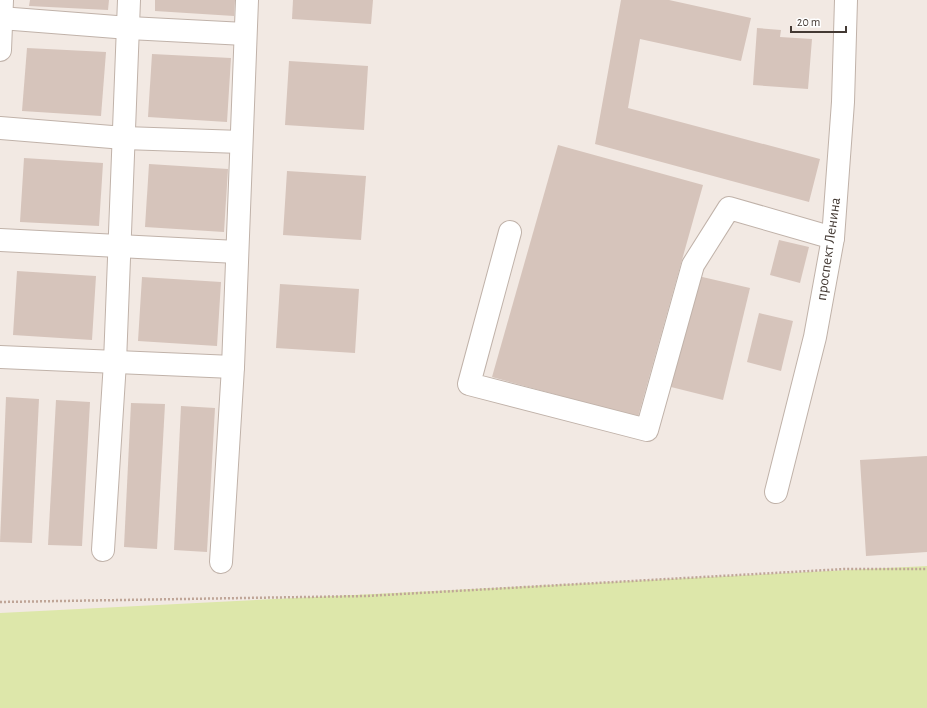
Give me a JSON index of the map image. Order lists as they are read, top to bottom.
{
  "streets": {
    "street": ["проспект Ленина"]
  },
  "scale_bar": "20 m"
}
